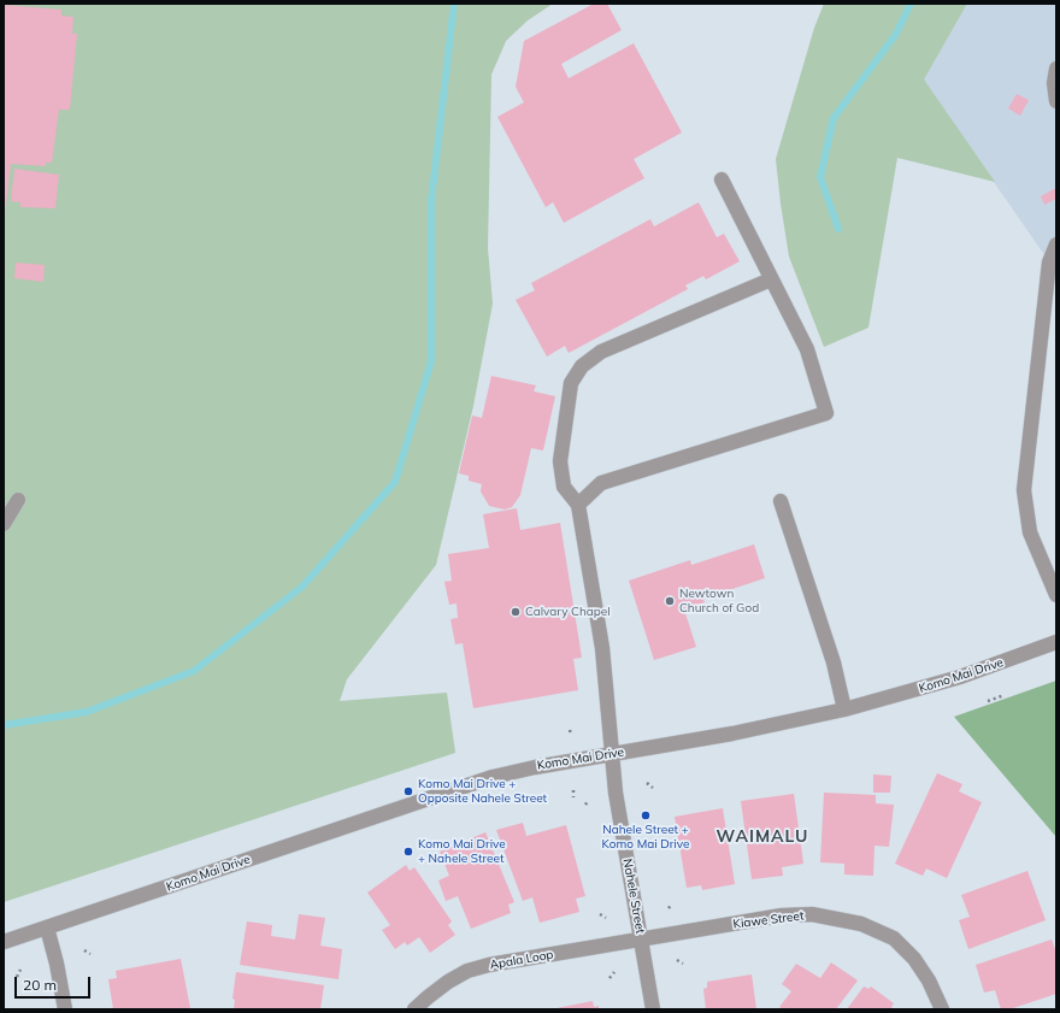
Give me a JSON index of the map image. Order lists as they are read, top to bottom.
{
  "streets": {
    "street": [
      "Komo Mai Drive",
      "Nahele Street",
      "Kiawe Street",
      "Apala Loop"
    ]
  },
  "crossings": [
    ["Komo Mai Drive", "Nahele Street"],
    ["Nahele Street", "Kiawe Street"],
    ["Nahele Street", "Apala Loop"],
    ["Kiawe Street", "Apala Loop"]
  ],
  "districts": ["WAIMALU"],
  "places": [
    "Newtown Church of God",
    "Calvary Chapel",
    "Komo Mai Drive + Opposite Nahele Street",
    "Nahele Street + Komo Mai Drive",
    "Komo Mai Drive + Nahele Street"
  ],
  "scale_bar": "20 m"
}
